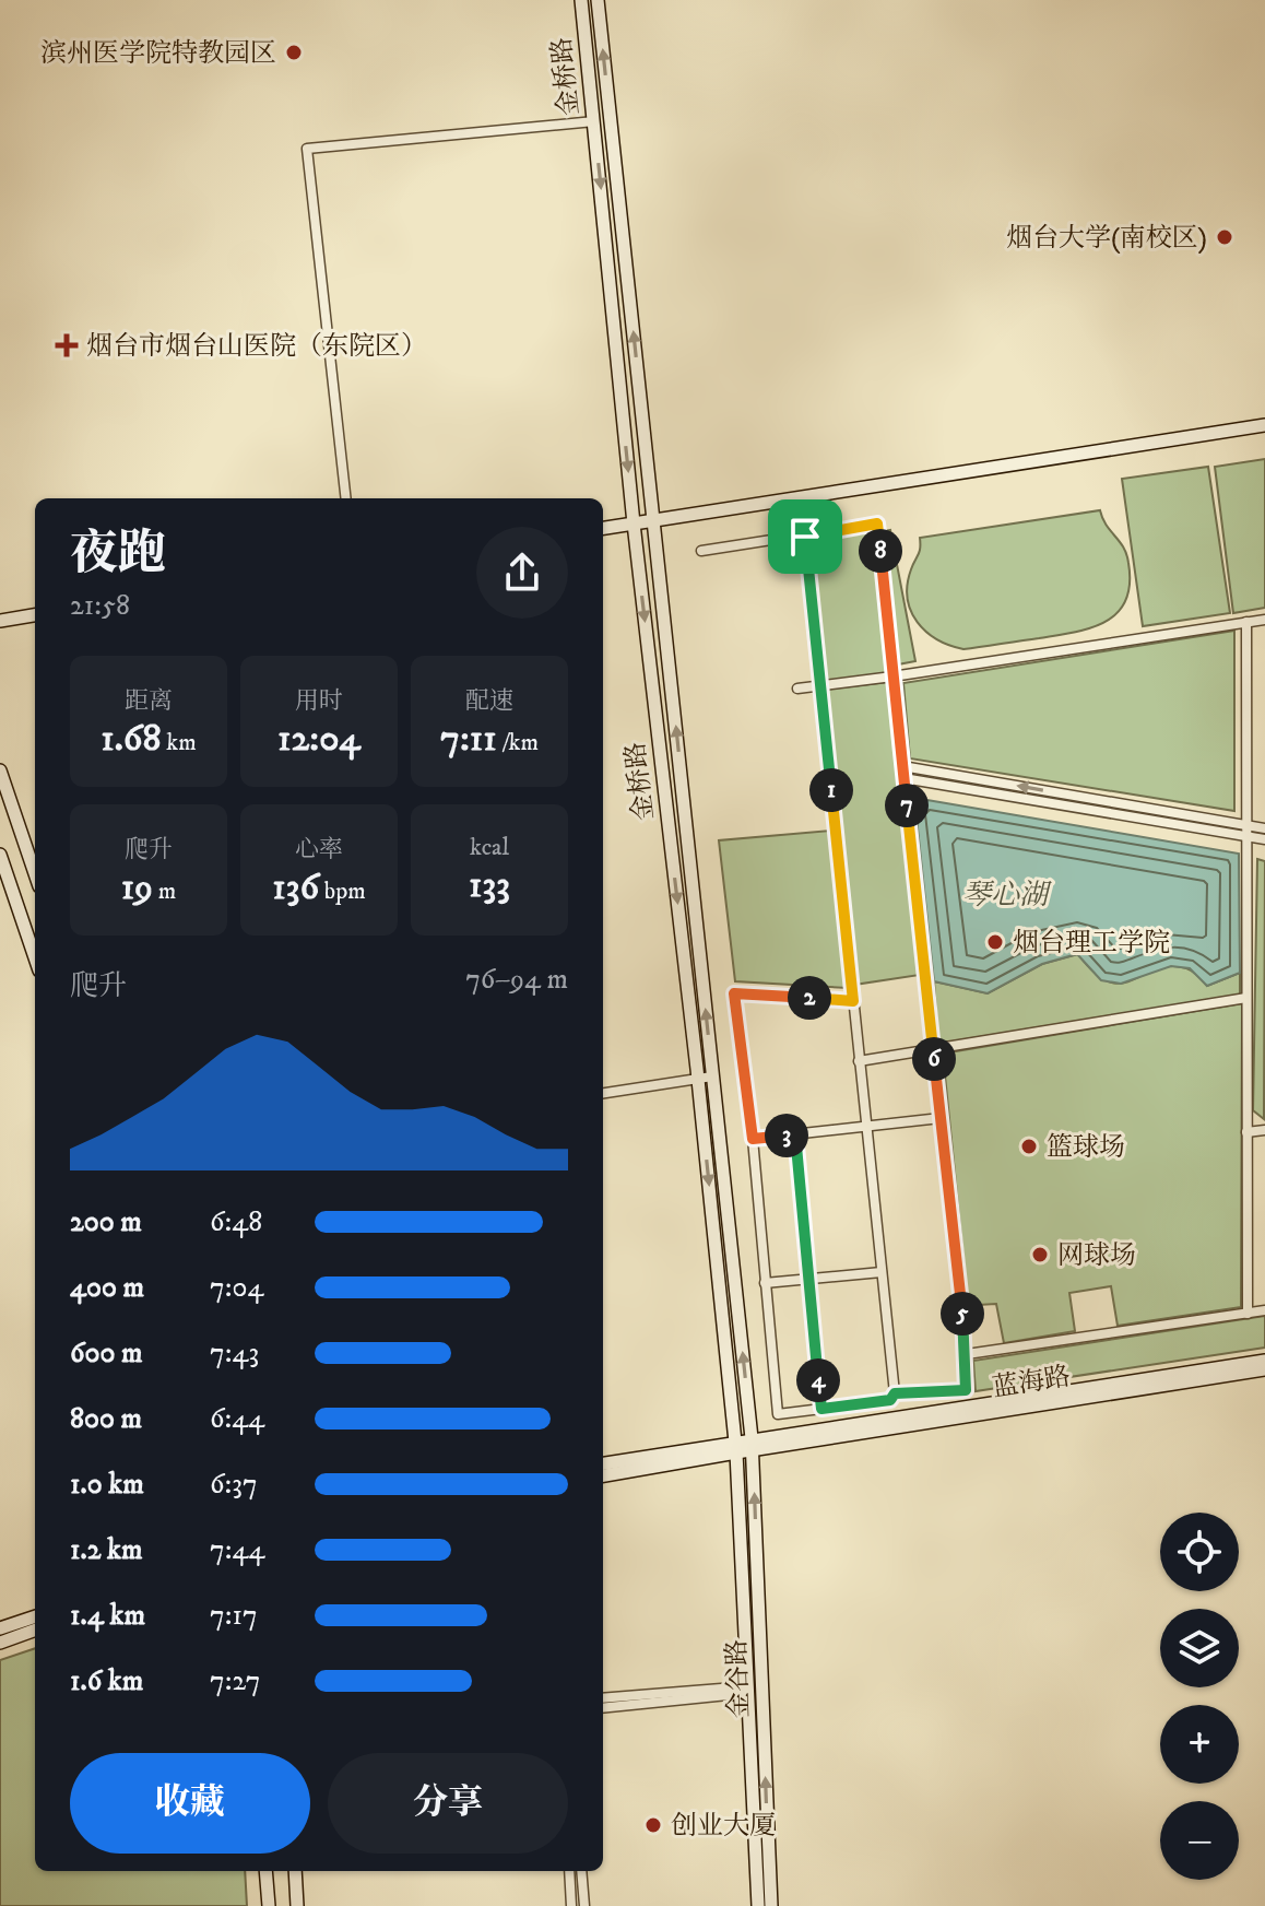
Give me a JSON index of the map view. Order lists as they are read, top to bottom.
{
  "streets": {
    "street": ["金桥路", "蓝海路", "金谷路"]
  },
  "crossings": [
    ["金桥路", "蓝海路"],
    ["金桥路", "金谷路"],
    ["蓝海路", "金谷路"]
  ],
  "water": ["琴心湖"],
  "places": {
    "other": [
      "滨州医学院特教园区",
      "烟台大学(南校区)",
      "烟台理工学院",
      "篮球场",
      "网球场",
      "创业大厦"
    ],
    "health": ["烟台市烟台山医院（东院区）"]
  },
  "page": {
    "heading": ["夜跑", "21:58"],
    "pins": [
      "8",
      "1",
      "7",
      "2",
      "6",
      "3",
      "5",
      "4"
    ],
    "stats": [
      ["距离", "1.68 km"],
      ["用时", "12:04"],
      ["配速", "7:11 /km"],
      ["爬升", "19 m"],
      ["心率", "136 bpm"],
      ["kcal", "133"]
    ],
    "chart": ["爬升", "76–94 m"],
    "list": [
      {
        "name": "200 m",
        "note": "6:48"
      },
      {
        "name": "400 m",
        "note": "7:04"
      },
      {
        "name": "600 m",
        "note": "7:43"
      },
      {
        "name": "800 m",
        "note": "6:44"
      },
      {
        "name": "1.0 km",
        "note": "6:37"
      },
      {
        "name": "1.2 km",
        "note": "7:44"
      },
      {
        "name": "1.4 km",
        "note": "7:17"
      },
      {
        "name": "1.6 km",
        "note": "7:27"
      }
    ],
    "map_buttons": ["+", "−"],
    "buttons": ["收藏", "分享"]
  }
}
